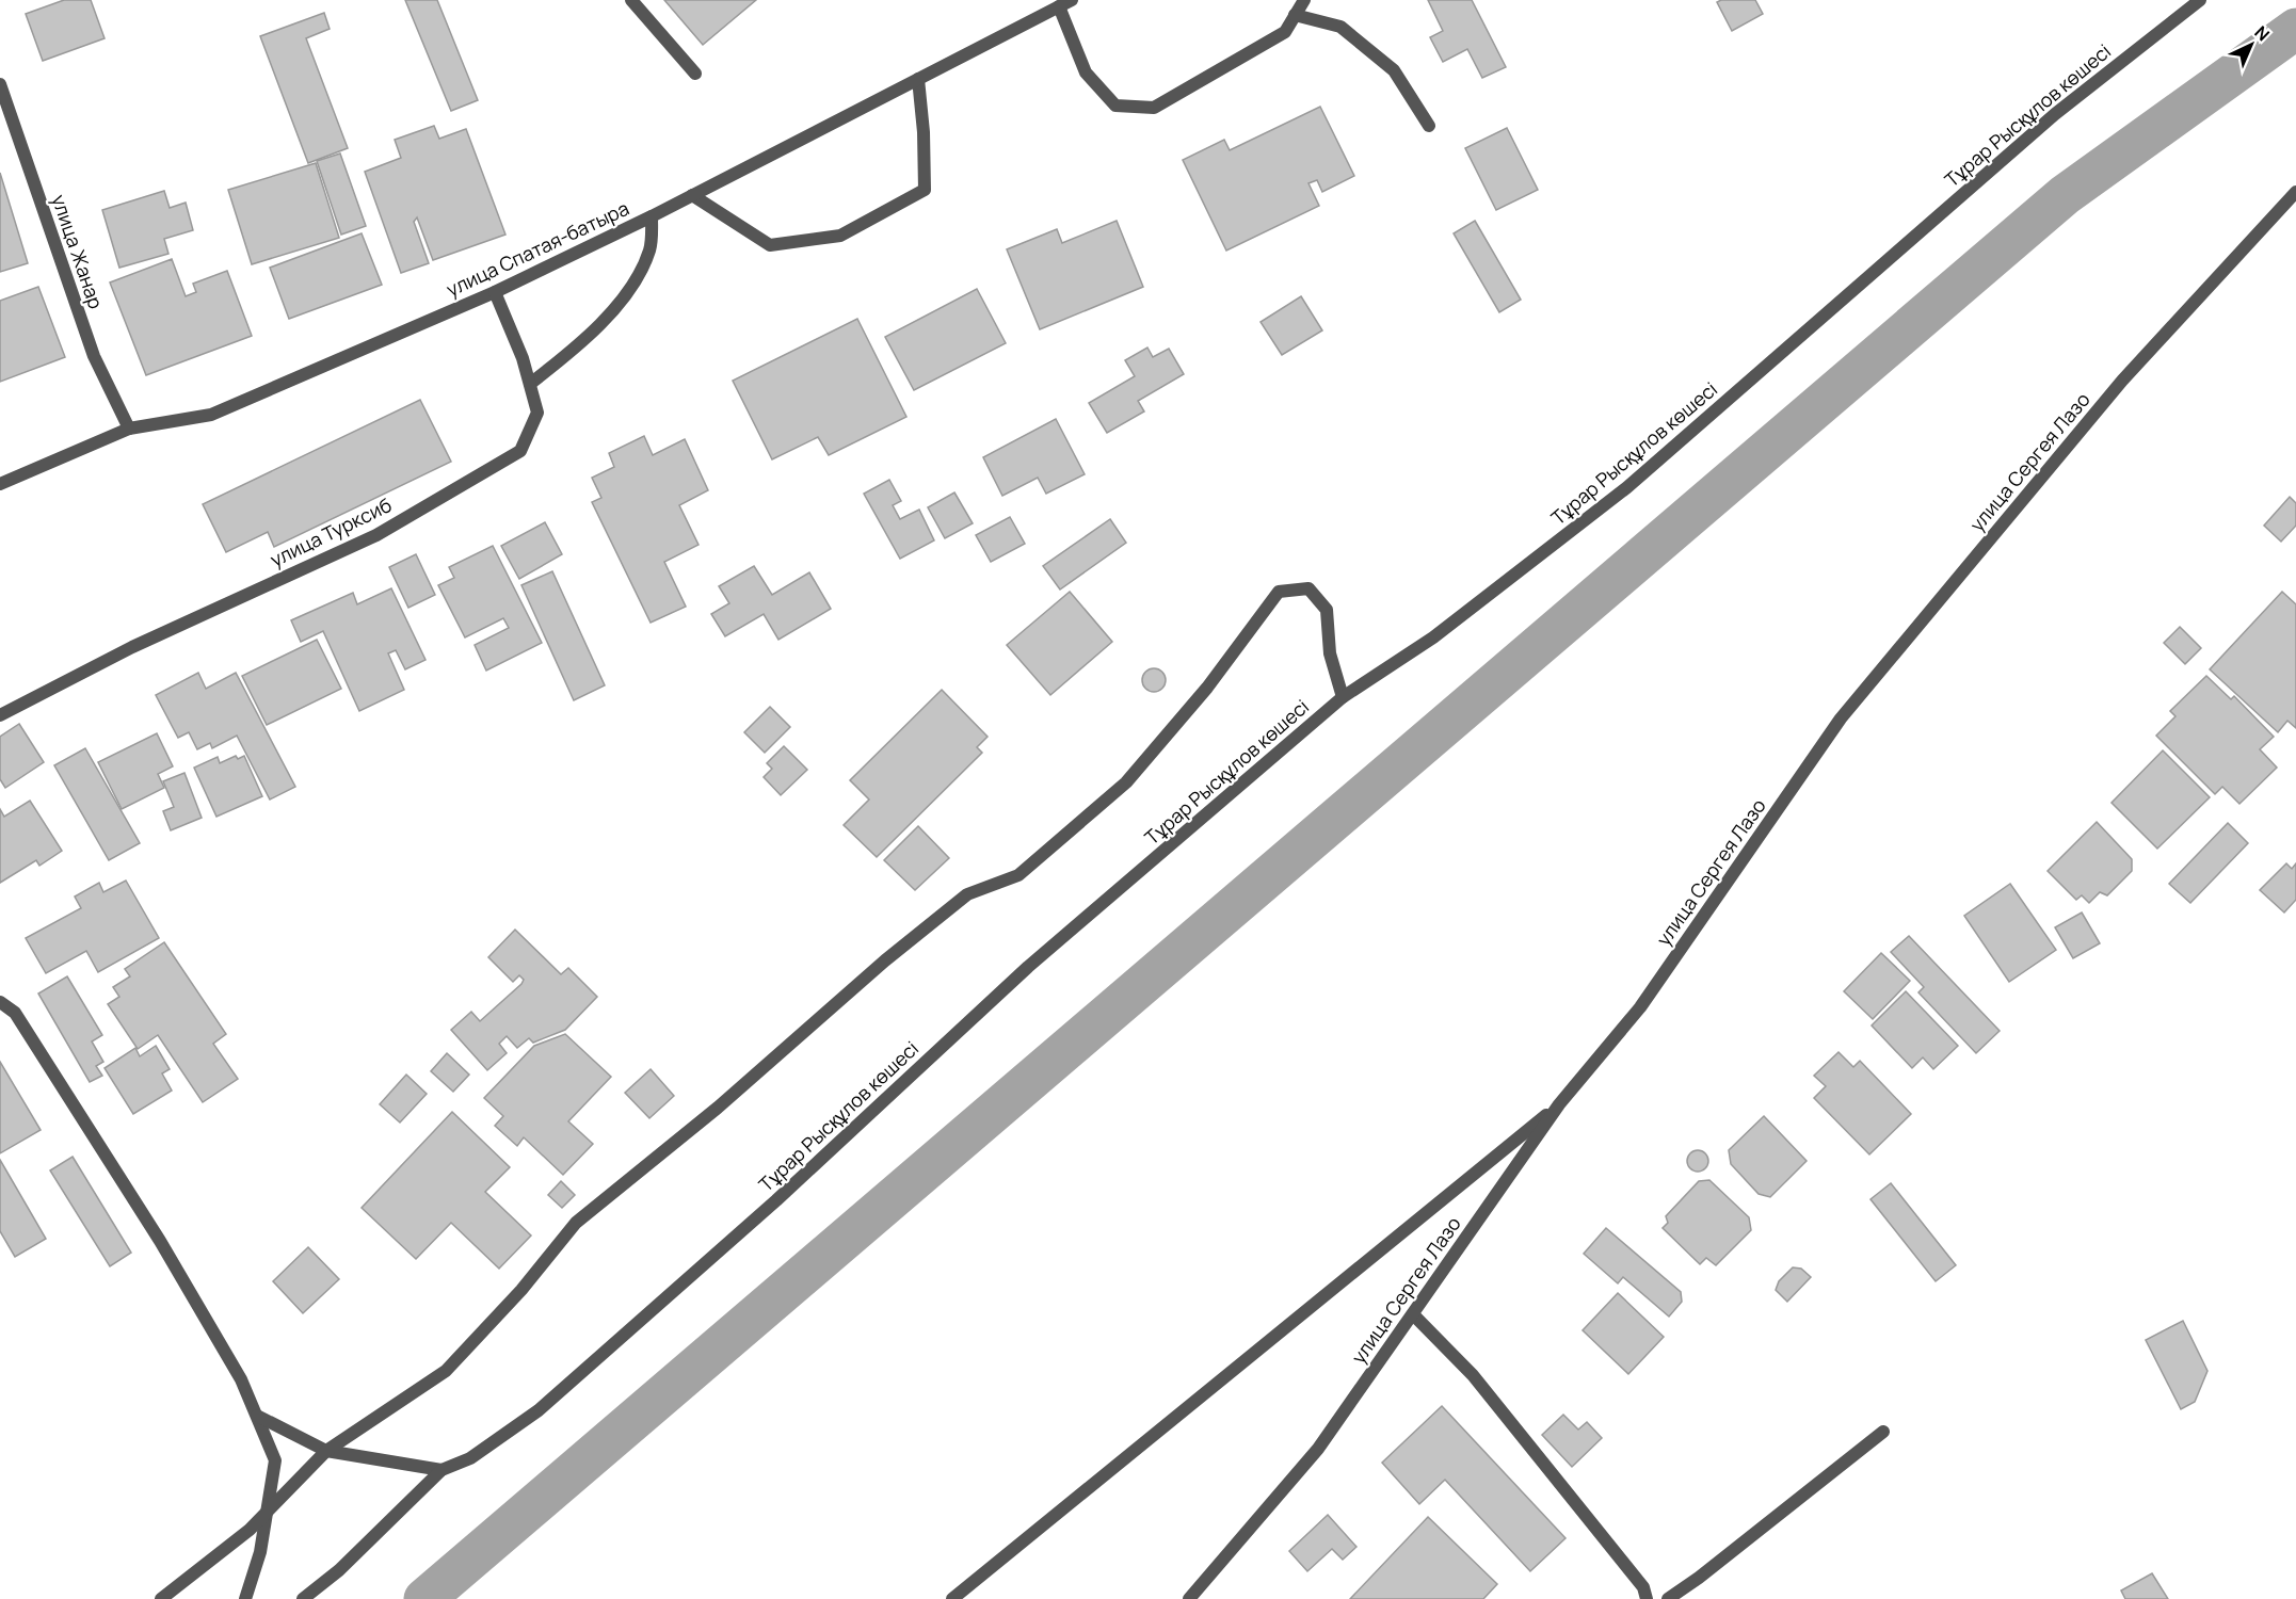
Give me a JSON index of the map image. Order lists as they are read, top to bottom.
{
  "streets": {
    "street": [
      "Тұрар Рысқұлов көшесі",
      "улица Спатая-батыра",
      "улица Жанар",
      "улица Сергея Лазо",
      "улица Турксиб"
    ]
  },
  "crossings": [
    ["улица Спатая-батыра", "улица Жанар"],
    ["улица Спатая-батыра", "улица Турксиб"]
  ],
  "north": "top right"
}
